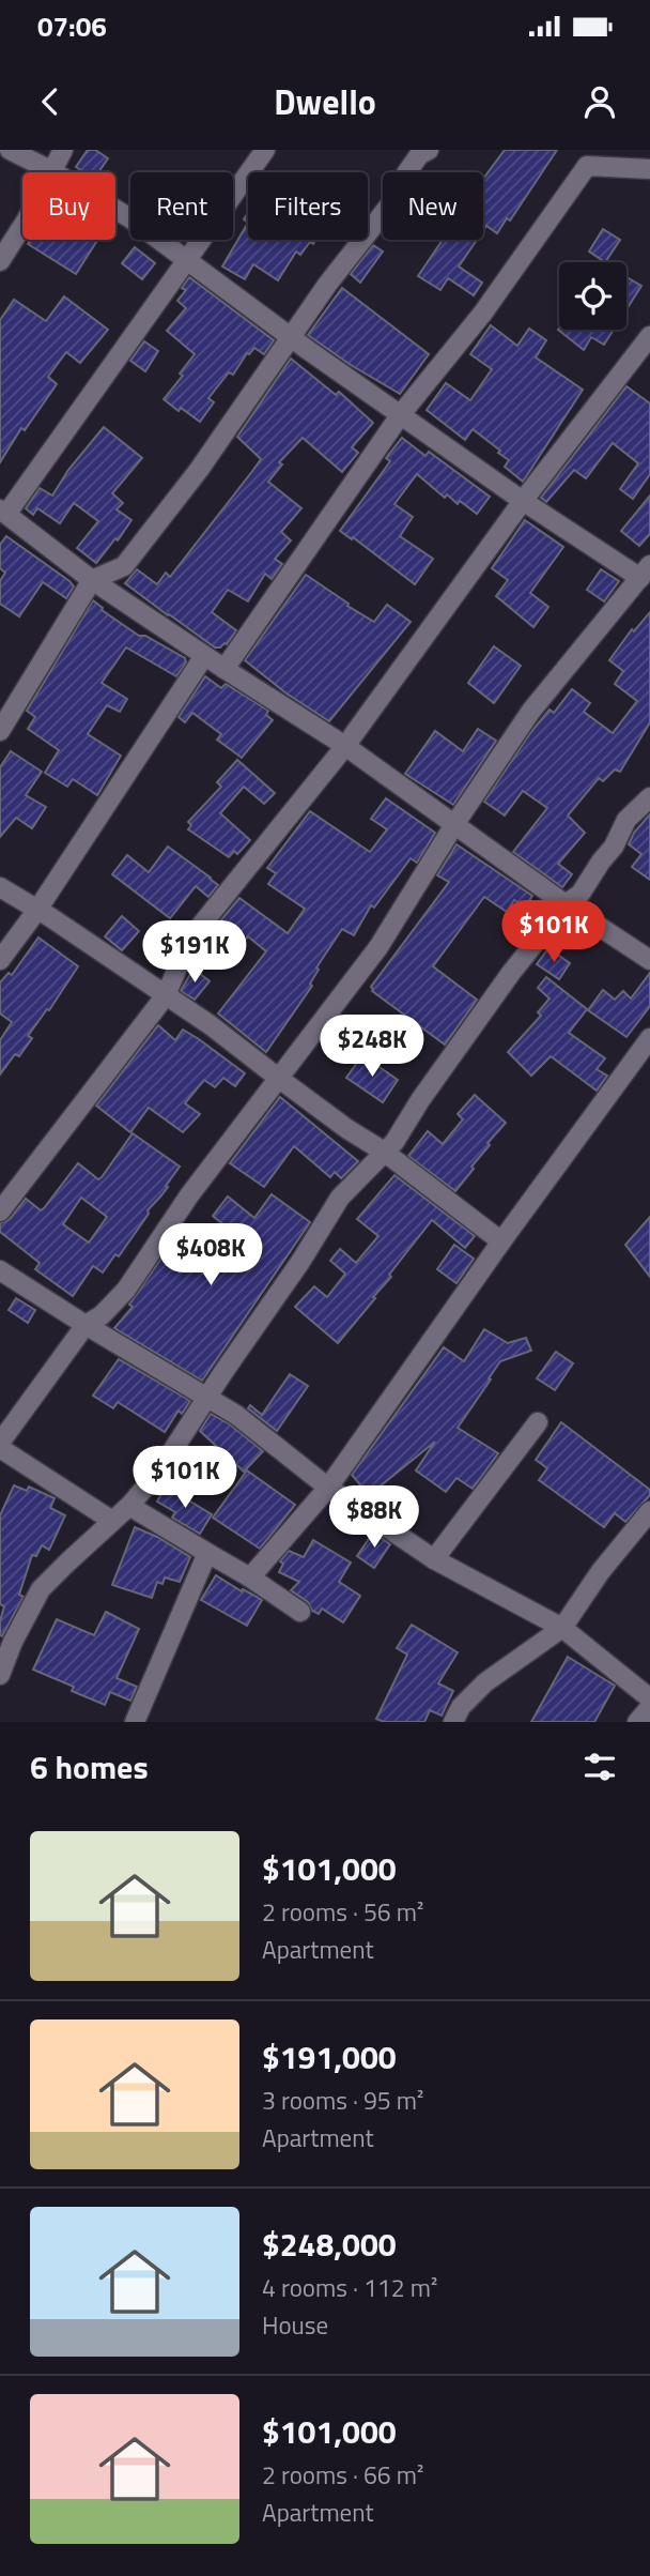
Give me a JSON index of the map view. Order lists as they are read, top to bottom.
{
  "page": {
    "status": "07:06",
    "header": "Dwello",
    "chip": [
      "Buy",
      "Rent",
      "Filters",
      "New"
    ],
    "price": [
      "$101K",
      "$191K",
      "$248K",
      "$408K",
      "$101K",
      "$88K"
    ],
    "heading": "6 homes",
    "list": [
      {
        "name": "$101,000",
        "note": "2 rooms · 56 m² · Apartment"
      },
      {
        "name": "$191,000",
        "note": "3 rooms · 95 m² · Apartment"
      },
      {
        "name": "$248,000",
        "note": "4 rooms · 112 m² · House"
      },
      {
        "name": "$101,000",
        "note": "2 rooms · 66 m² · Apartment"
      }
    ]
  }
}
